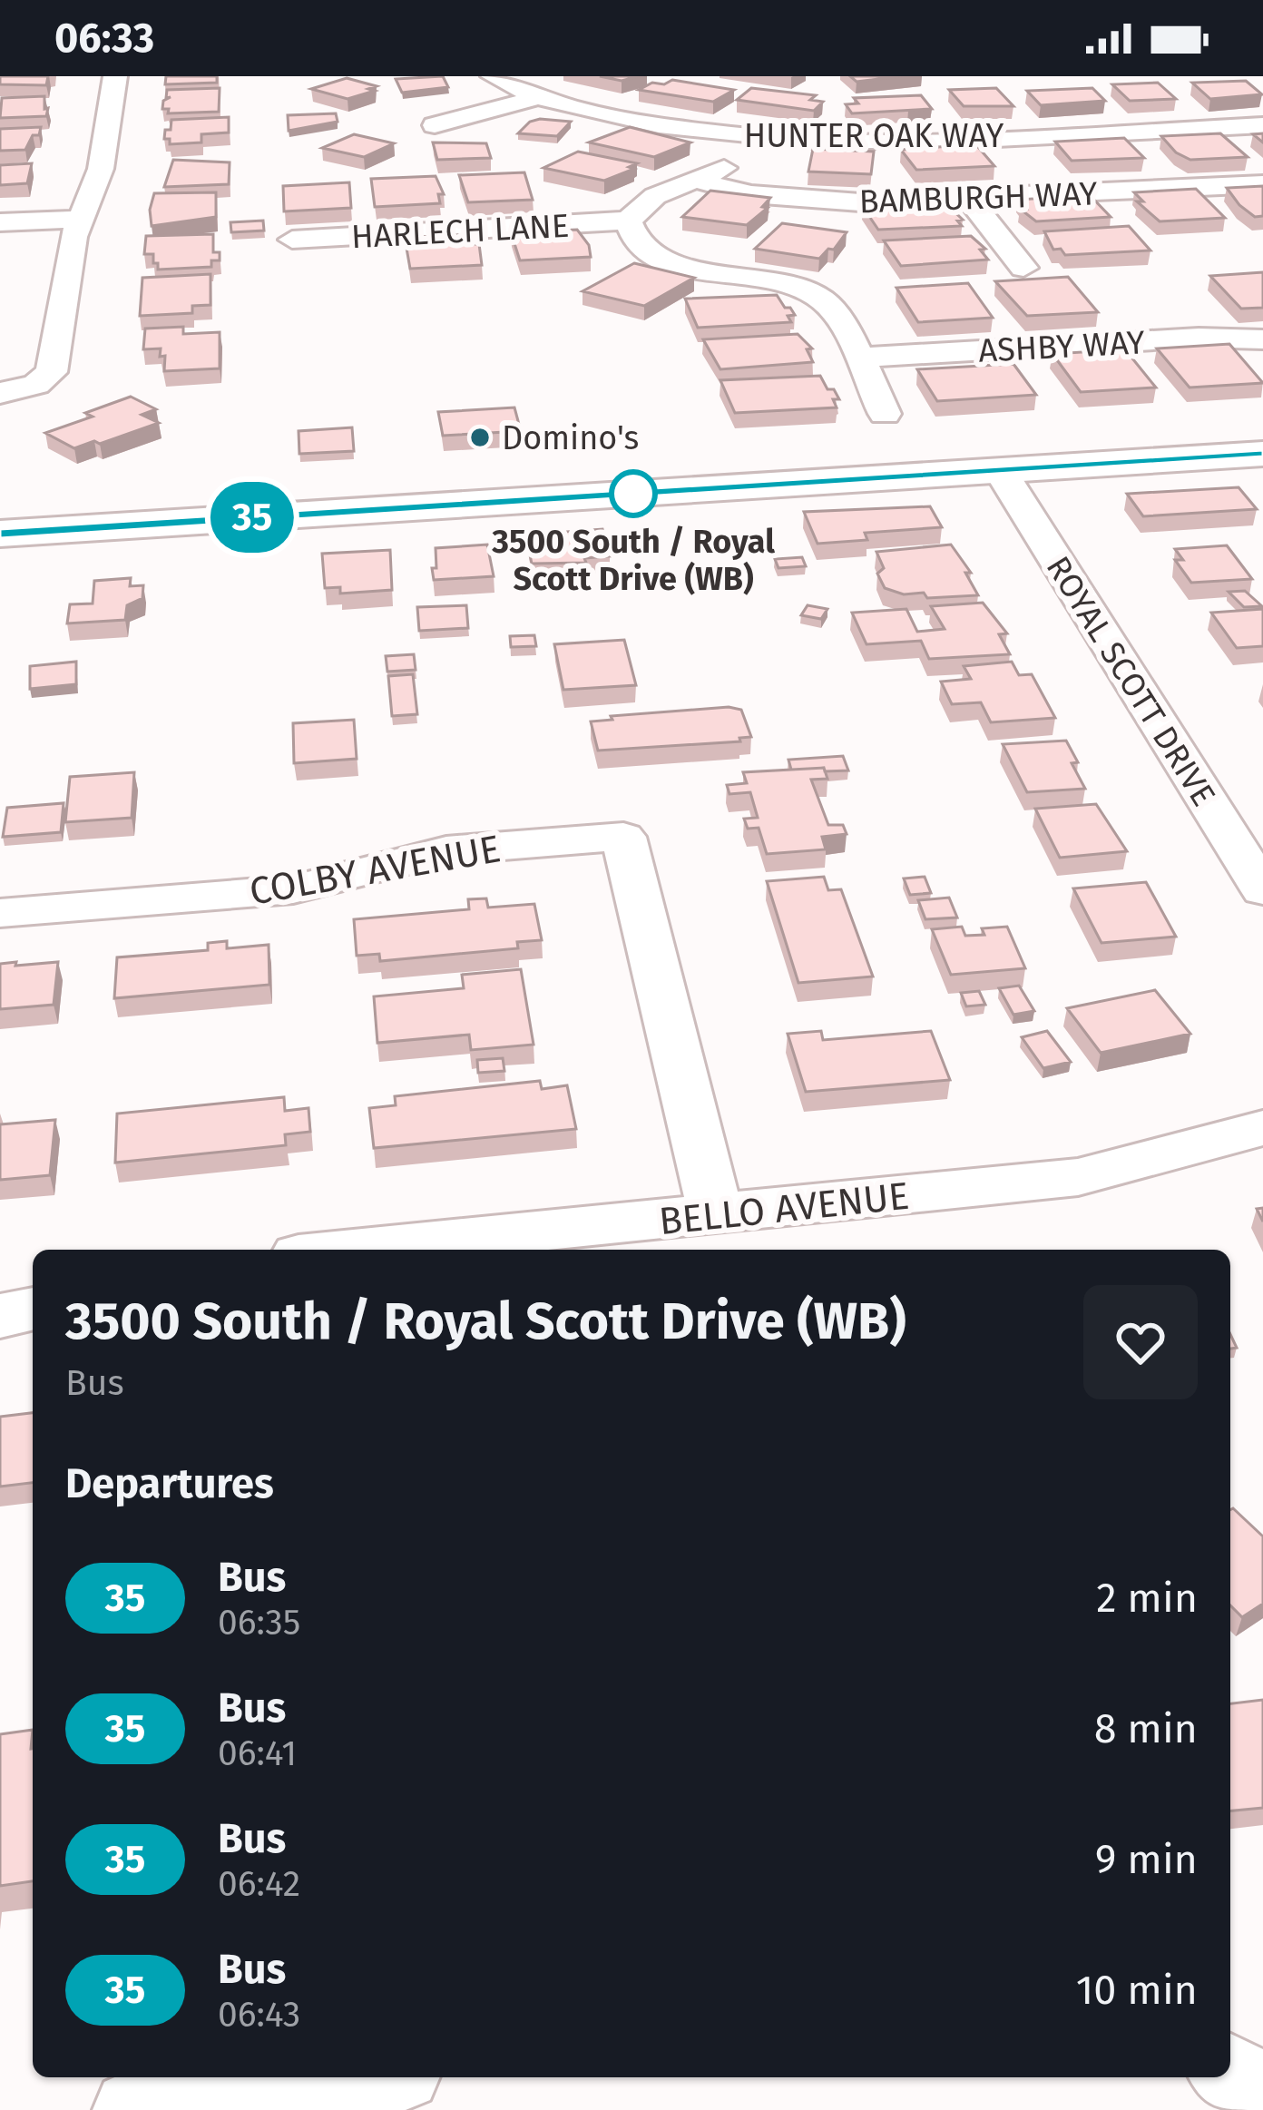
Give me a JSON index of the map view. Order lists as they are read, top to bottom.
{
  "streets": {
    "street": [
      "HUNTER OAK WAY",
      "BAMBURGH WAY",
      "HARLECH LANE",
      "ASHBY WAY",
      "ROYAL SCOTT DRIVE",
      "COLBY AVENUE",
      "BELLO AVENUE"
    ]
  },
  "crossings": [
    ["COLBY AVENUE", "BELLO AVENUE"]
  ],
  "places": ["Domino's", "3500 South / Royal Scott Drive (WB)"],
  "lines": ["bus line 35"],
  "page": {
    "status": "06:33",
    "on_map": "35",
    "heading": [
      ["3500 South / Royal Scott Drive (WB)", "Bus"],
      "Departures"
    ],
    "list": [
      {
        "mark": "35",
        "name": "Bus",
        "note": "06:35",
        "value": "2 min"
      },
      {
        "mark": "35",
        "name": "Bus",
        "note": "06:41",
        "value": "8 min"
      },
      {
        "mark": "35",
        "name": "Bus",
        "note": "06:42",
        "value": "9 min"
      },
      {
        "mark": "35",
        "name": "Bus",
        "note": "06:43",
        "value": "10 min"
      }
    ]
  }
}
